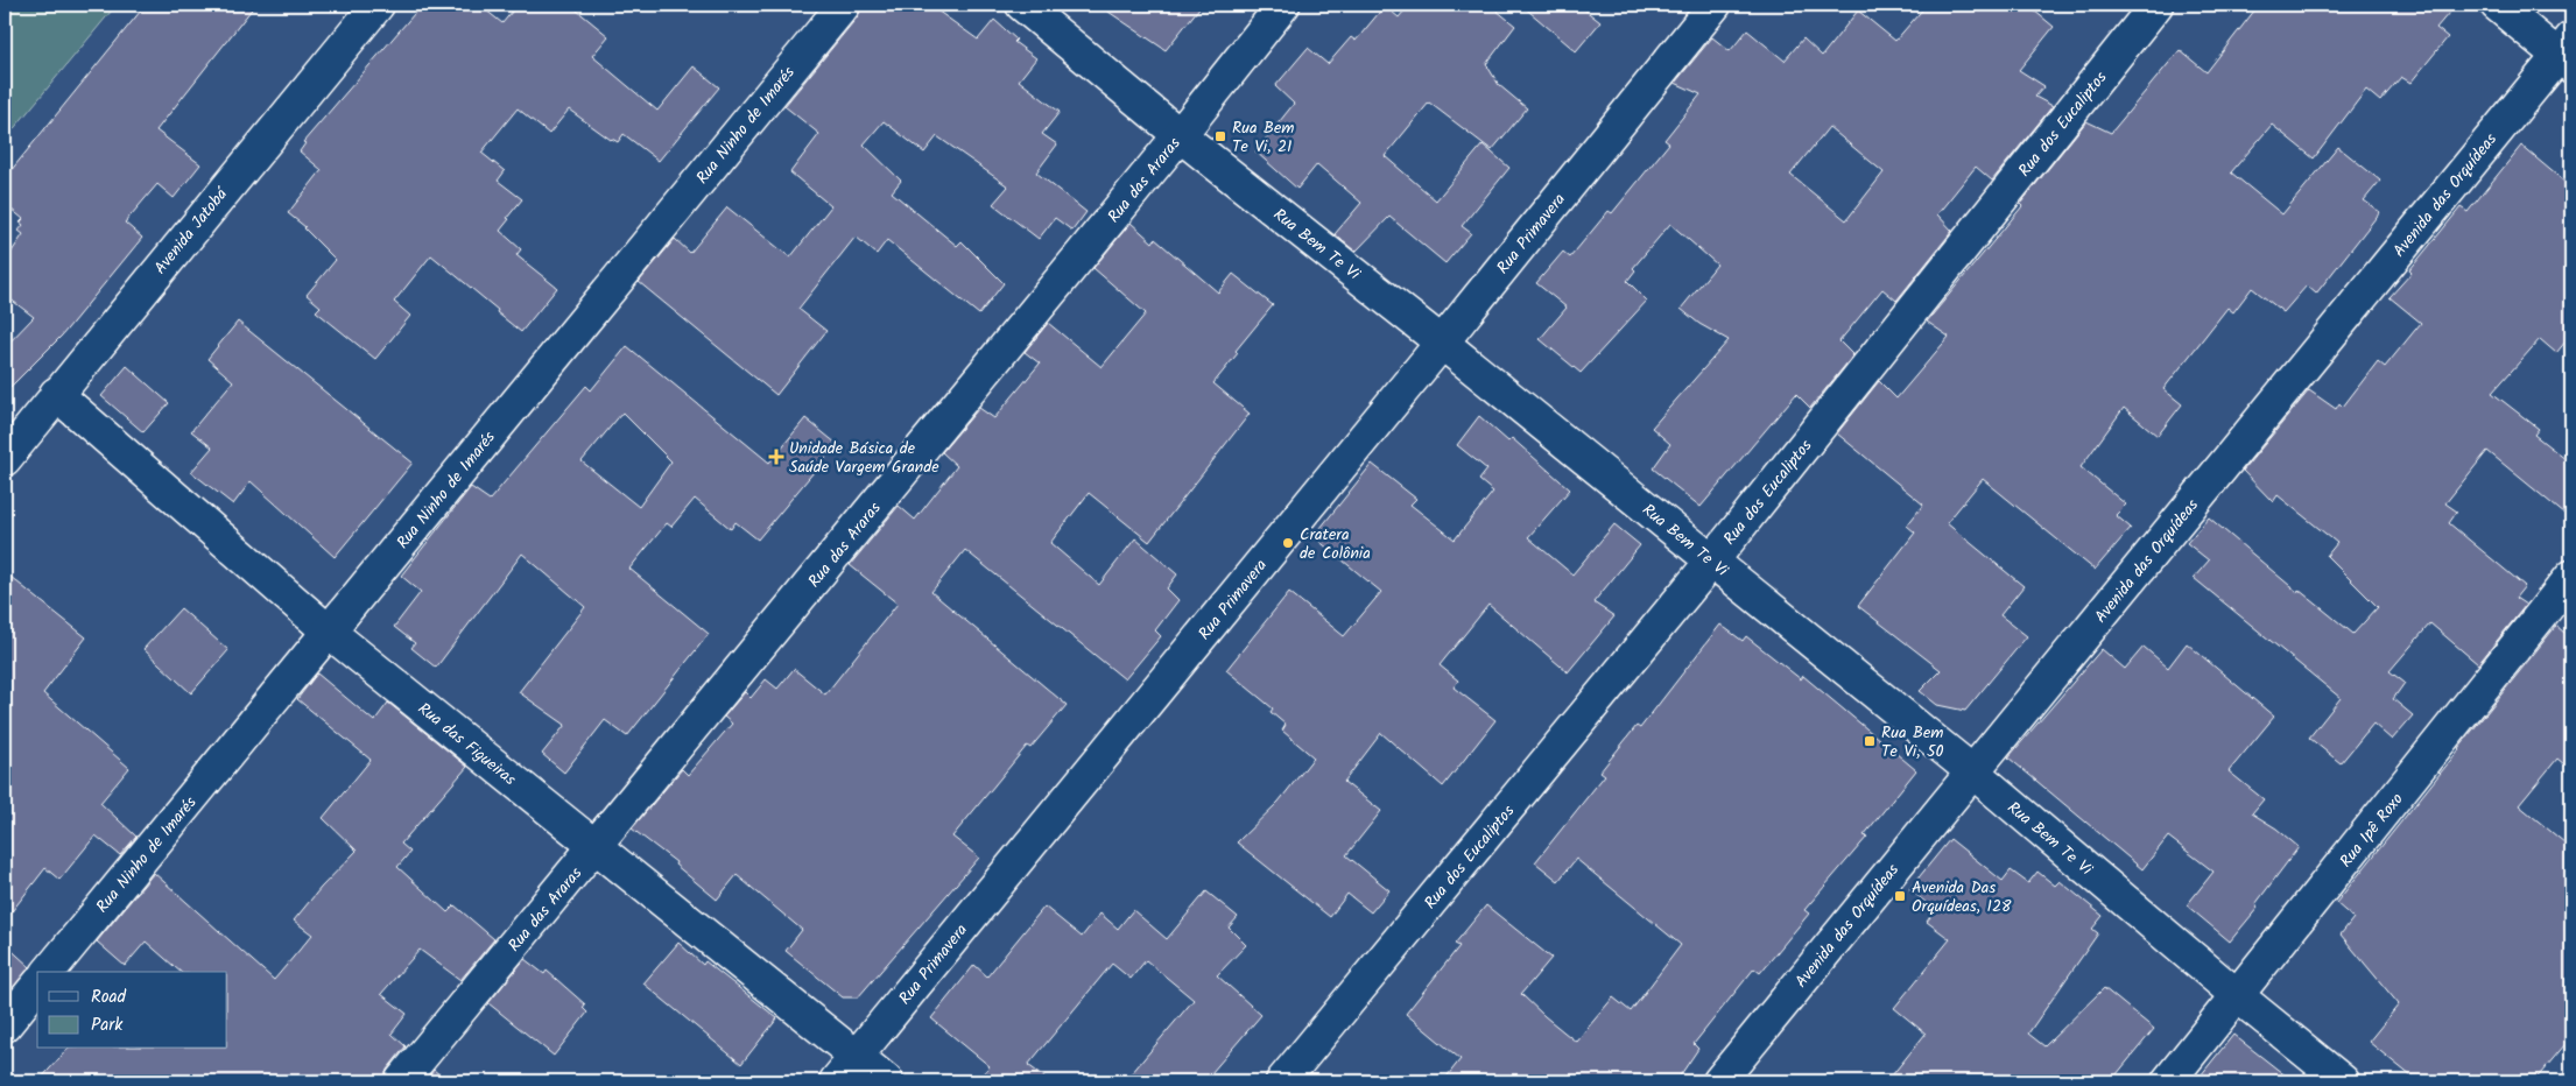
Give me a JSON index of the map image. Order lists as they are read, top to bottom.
{
  "streets": {
    "street": [
      "Rua dos Eucaliptos",
      "Rua Ninho de Imarés",
      "Rua das Araras",
      "Avenida das Orquídeas",
      "Avenida Jatobá",
      "Rua Primavera",
      "Rua Bem Te Vi",
      "Rua das Figueiras",
      "Rua Ipê Roxo"
    ]
  },
  "crossings": [
    ["Rua dos Eucaliptos", "Rua Bem Te Vi"],
    ["Rua Ninho de Imarés", "Rua das Figueiras"],
    ["Rua das Araras", "Rua Bem Te Vi"],
    ["Rua das Araras", "Rua das Figueiras"],
    ["Avenida das Orquídeas", "Rua Bem Te Vi"],
    ["Avenida Jatobá", "Rua das Figueiras"],
    ["Rua Primavera", "Rua Bem Te Vi"],
    ["Rua Primavera", "Rua das Figueiras"],
    ["Rua Bem Te Vi", "Rua Ipê Roxo"]
  ],
  "places": {
    "transit": ["Rua Bem Te Vi, 21", "Rua Bem Te Vi, 50", "Avenida Das Orquídeas, 128"],
    "health": ["Unidade Básica de Saúde Vargem Grande"],
    "other": ["Cratera de Colônia"]
  },
  "legend": ["Road", "Park"]
}
